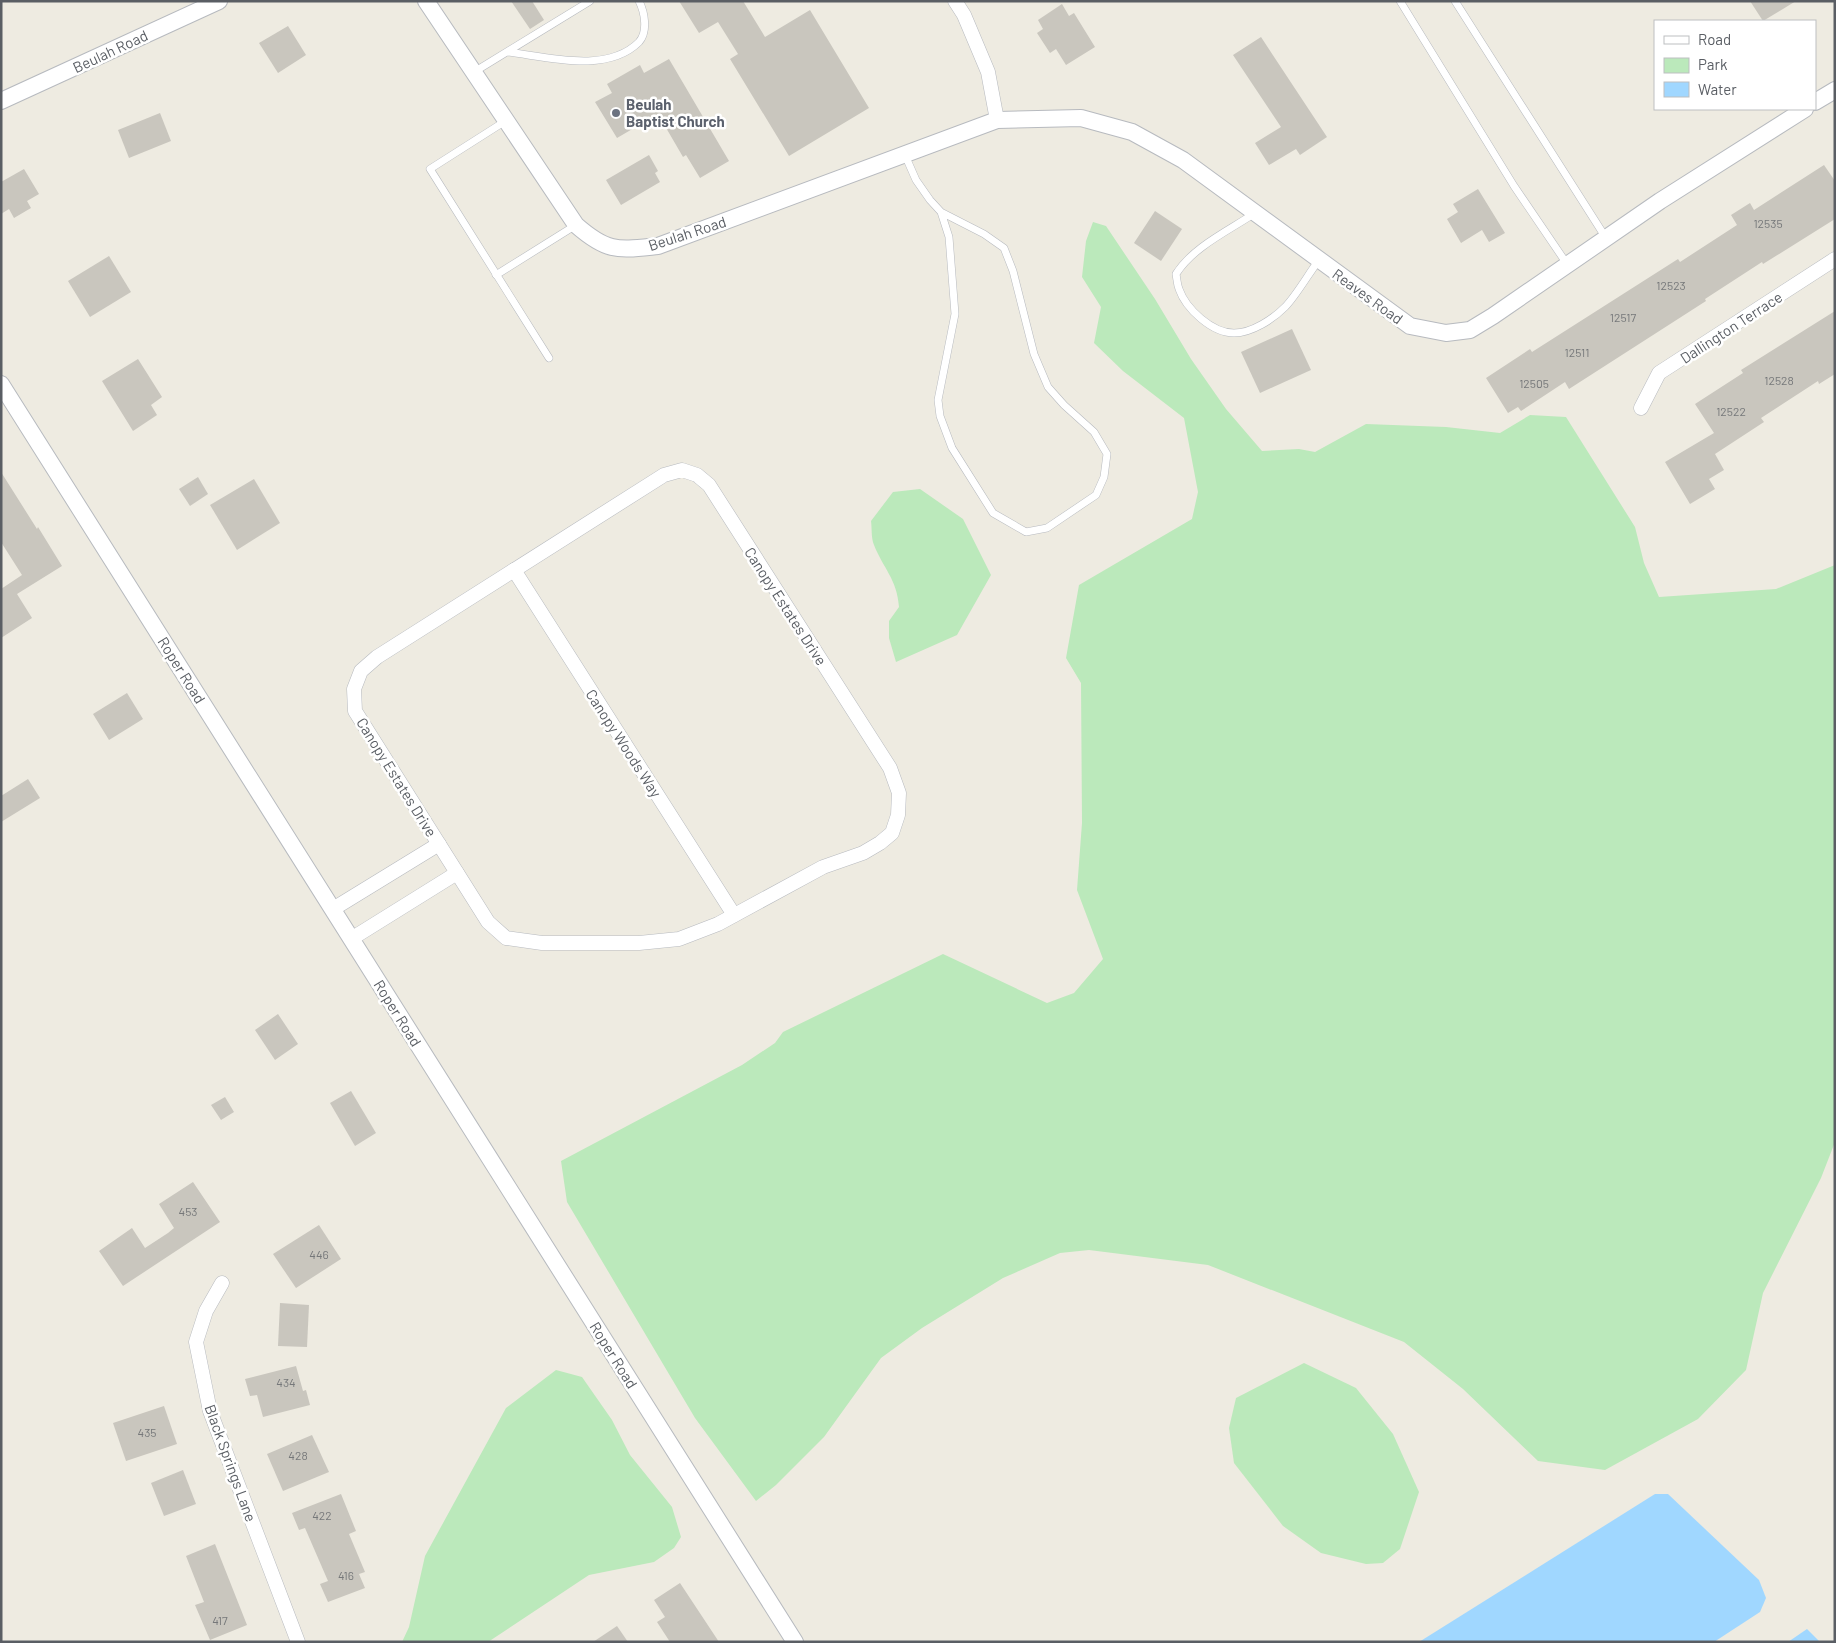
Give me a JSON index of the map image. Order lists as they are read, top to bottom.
{
  "streets": {
    "street": [
      "Beulah Road",
      "Reaves Road",
      "Dallington Terrace",
      "Canopy Estates Drive",
      "Roper Road",
      "Canopy Woods Way",
      "Black Springs Lane"
    ]
  },
  "crossings": [
    ["Beulah Road", "Reaves Road"],
    ["Canopy Estates Drive", "Roper Road"],
    ["Canopy Estates Drive", "Canopy Woods Way"]
  ],
  "places": ["Beulah Baptist Church"],
  "house_numbers": [
    "12535",
    "12523",
    "12517",
    "12511",
    "12528",
    "12505",
    "12522",
    "453",
    "446",
    "434",
    "435",
    "428",
    "422",
    "416",
    "417"
  ],
  "legend": ["Road", "Park", "Water"]
}
